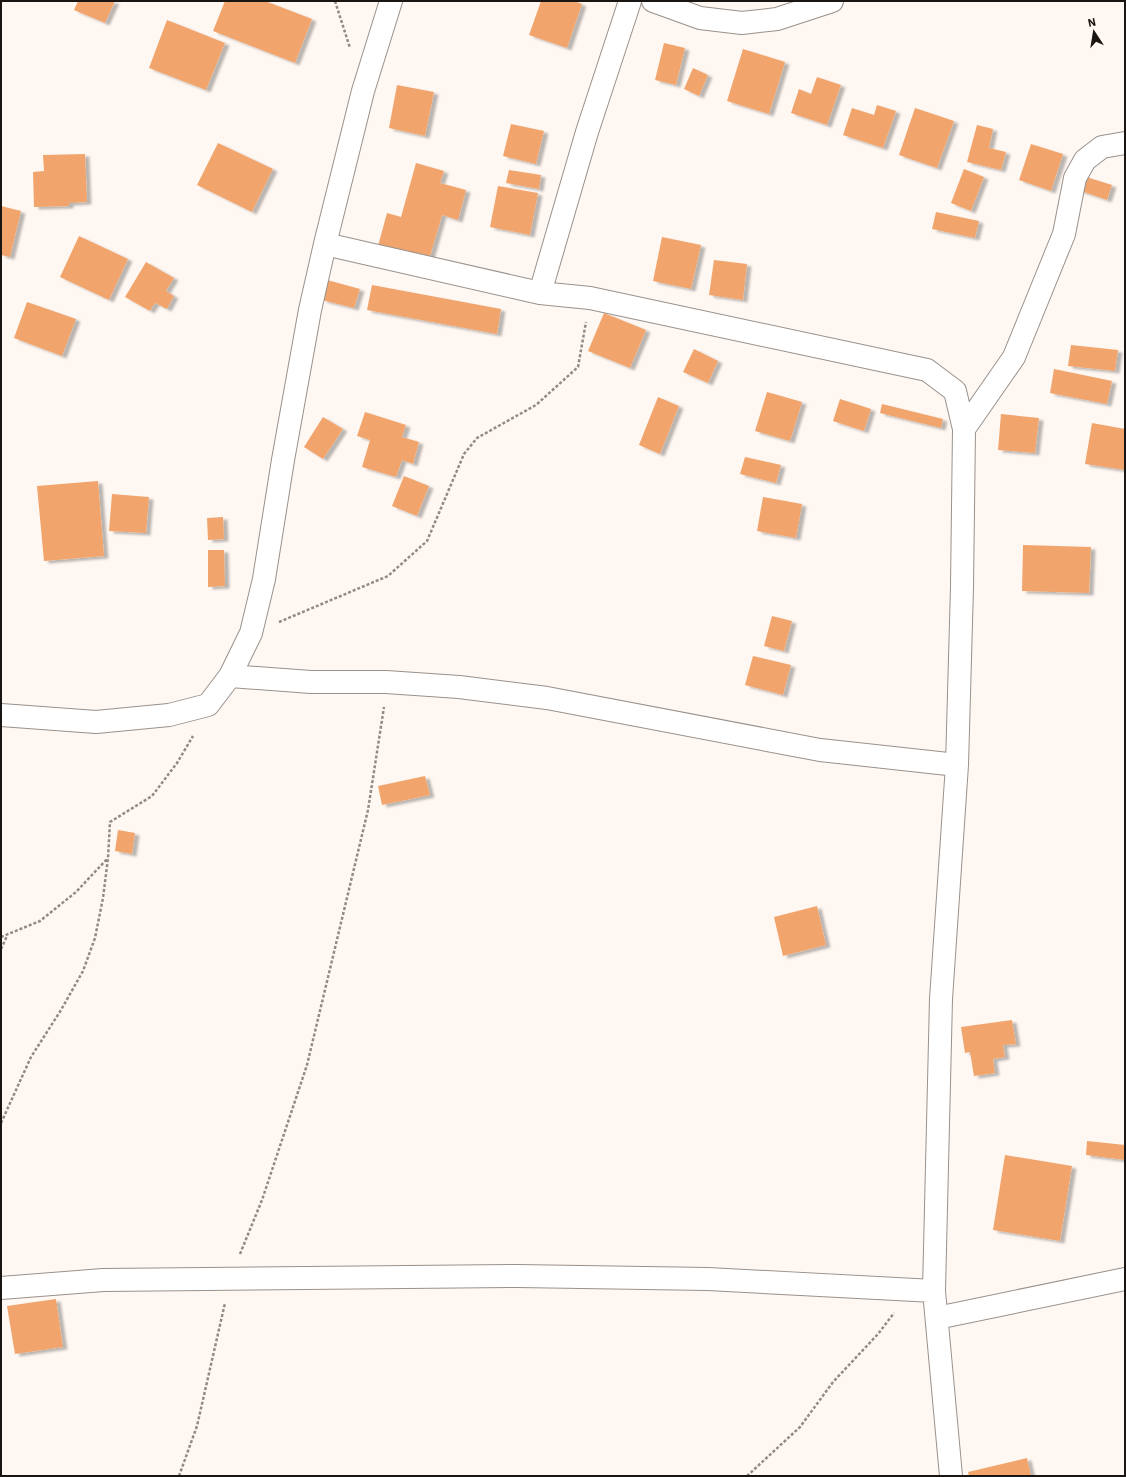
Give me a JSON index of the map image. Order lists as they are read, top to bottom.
{
  "north": "top"
}
